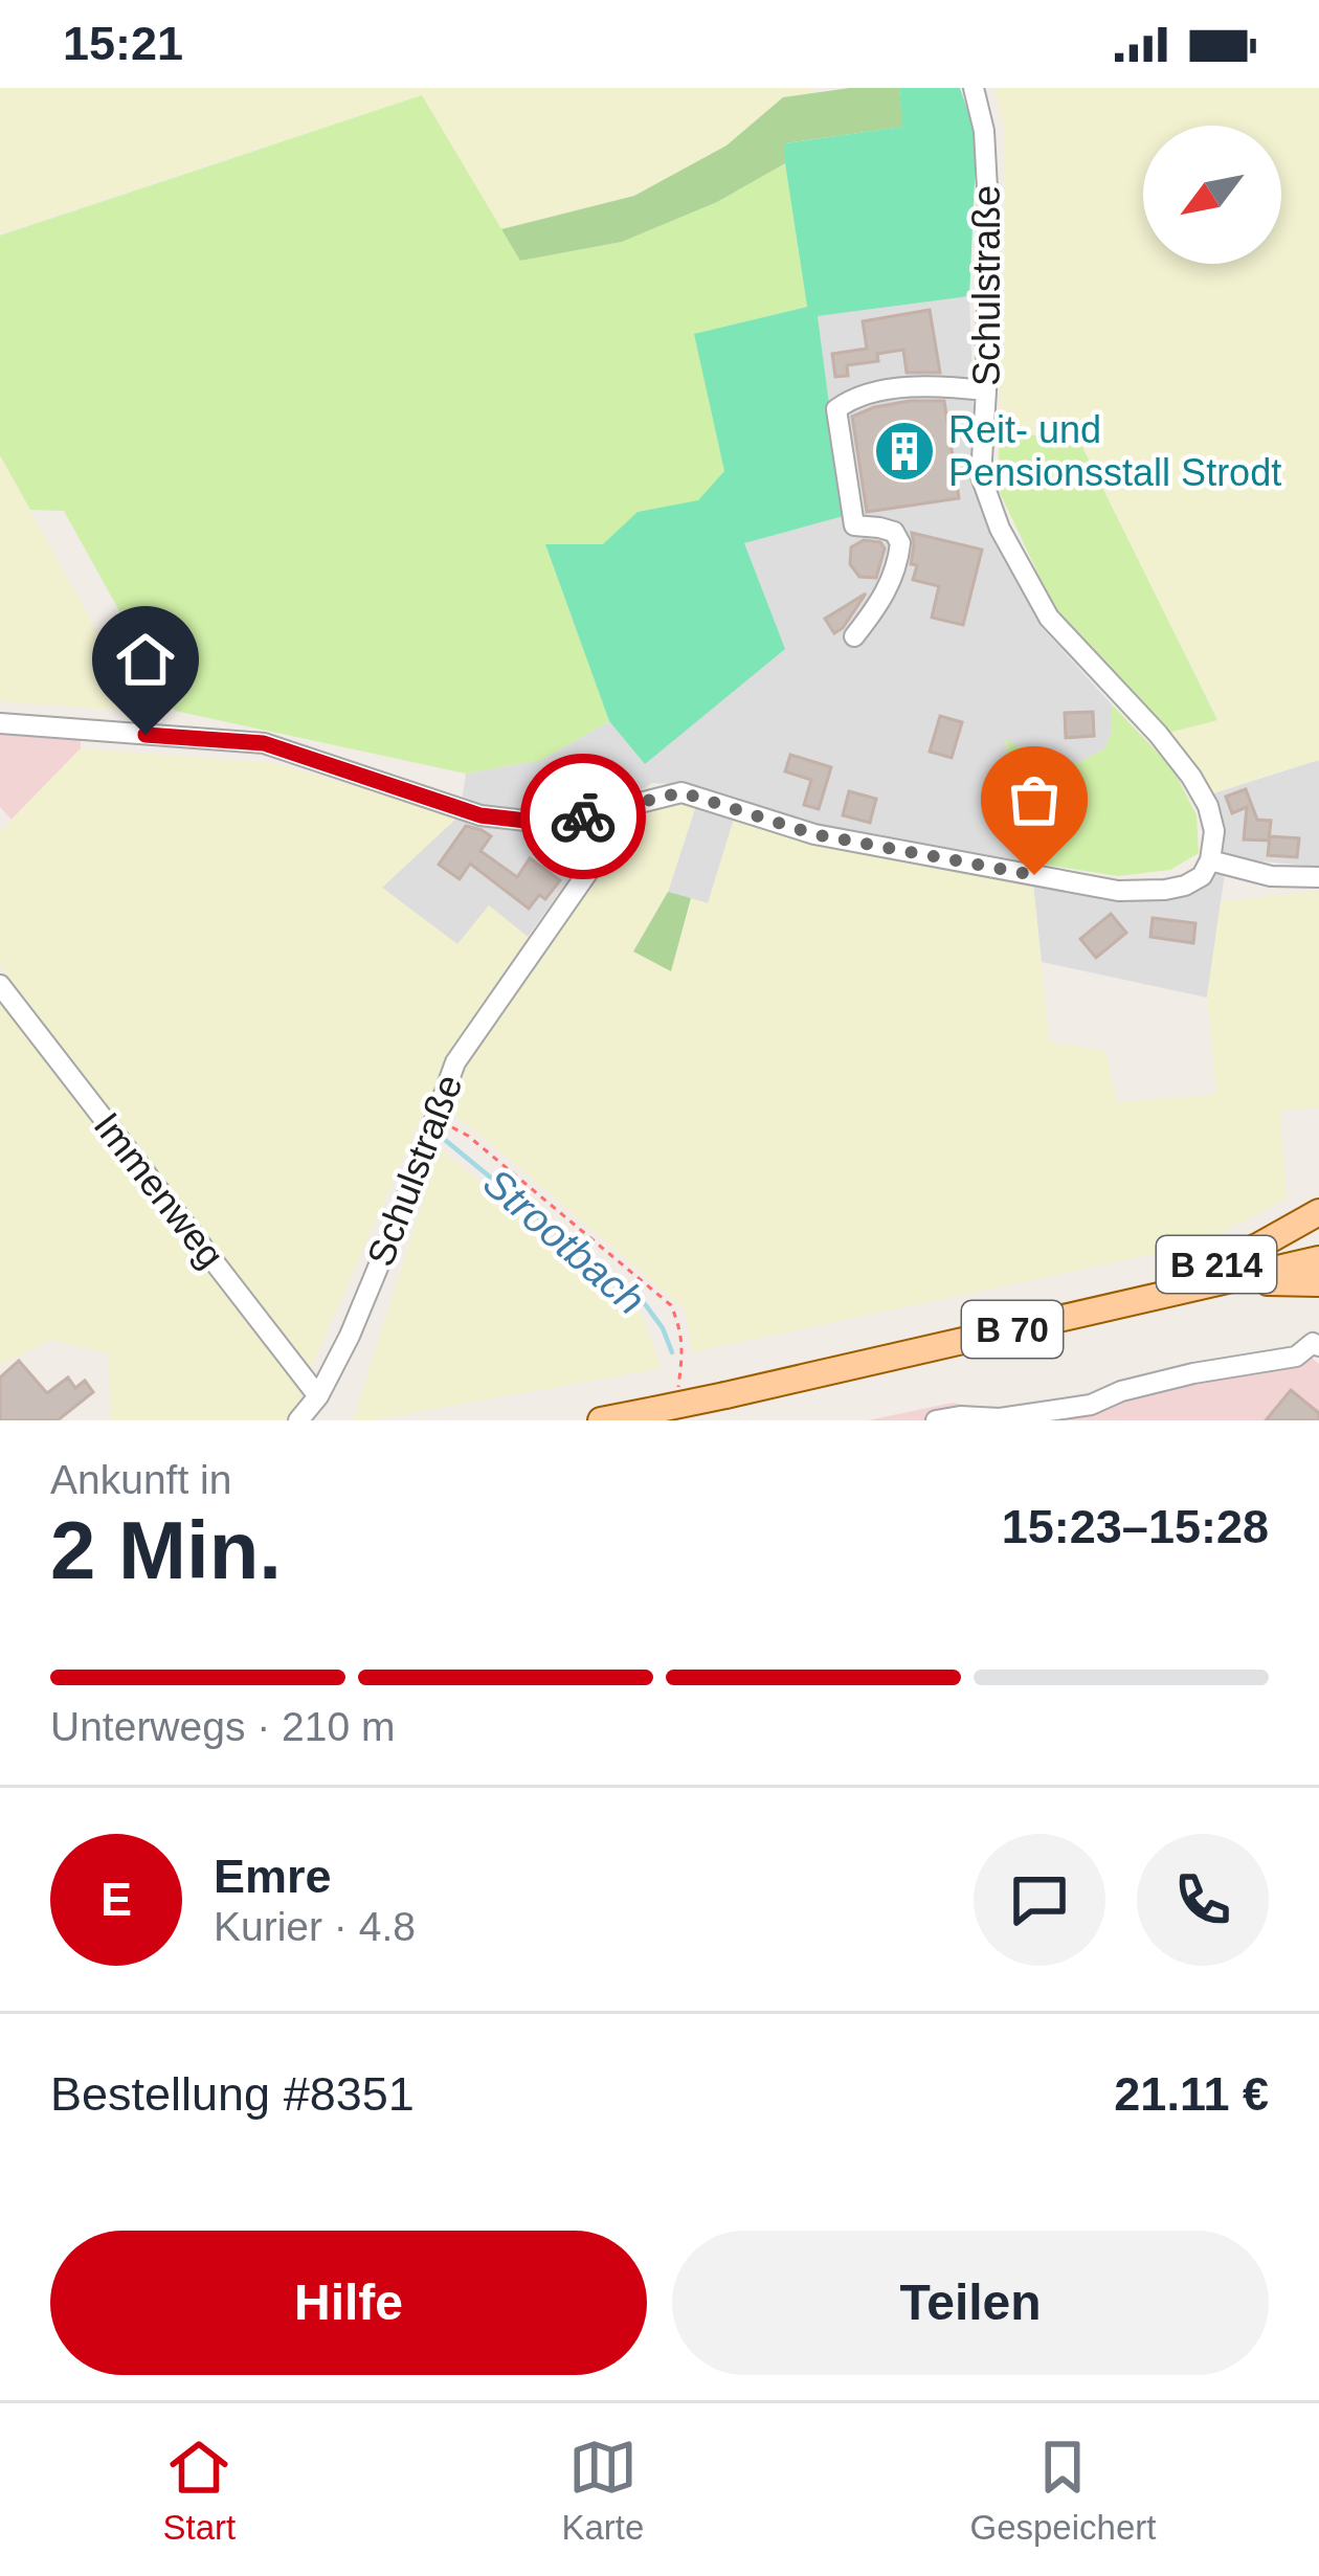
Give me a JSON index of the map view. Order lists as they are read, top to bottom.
{
  "streets": {
    "main road": ["B 214", "B 70"],
    "street": ["Schulstraße", "Immenweg"]
  },
  "crossings": [
    ["Schulstraße", "Immenweg"],
    ["B 214", "B 70"]
  ],
  "water": ["Strootbach"],
  "places": {
    "building": ["Reit- und Pensionsstall Strodt"]
  },
  "north": "bottom left",
  "page": {
    "status": "15:21",
    "heading": ["2 Min.", "Ankunft in", "15:23–15:28"],
    "panel": [
      "Emre",
      "Kurier · 4.8",
      "Bestellung #8351",
      "21.11 €"
    ],
    "bar": "Unterwegs · 210 m",
    "round": "E",
    "buttons": ["Hilfe", "Teilen"],
    "tabs": ["Start", "Karte", "Gespeichert"]
  }
}
